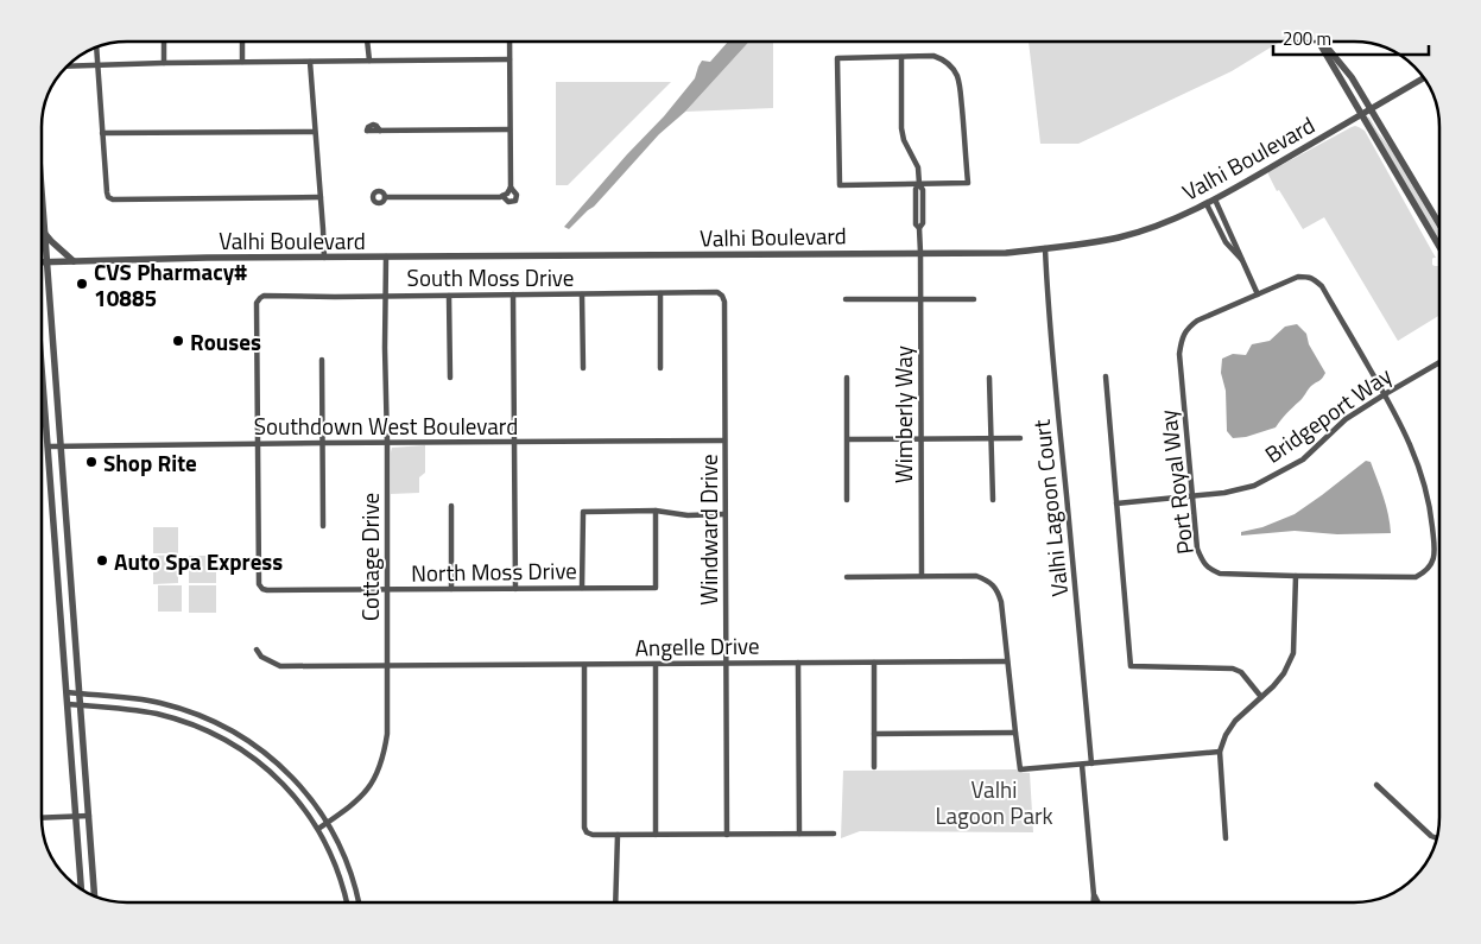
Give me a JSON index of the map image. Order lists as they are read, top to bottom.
{
  "streets": {
    "street": [
      "Valhi Boulevard",
      "South Moss Drive",
      "Wimberly Way",
      "Bridgeport Way",
      "Southdown West Boulevard",
      "Port Royal Way",
      "Valhi Lagoon Court",
      "Windward Drive",
      "Cottage Drive",
      "North Moss Drive",
      "Angelle Drive"
    ]
  },
  "crossings": [
    ["Valhi Boulevard", "Wimberly Way"],
    ["Valhi Boulevard", "Valhi Lagoon Court"],
    ["Valhi Boulevard", "Cottage Drive"],
    ["South Moss Drive", "Southdown West Boulevard"],
    ["South Moss Drive", "Windward Drive"],
    ["South Moss Drive", "Cottage Drive"],
    ["South Moss Drive", "North Moss Drive"],
    ["Bridgeport Way", "Port Royal Way"],
    ["Southdown West Boulevard", "Windward Drive"],
    ["Southdown West Boulevard", "Cottage Drive"],
    ["Southdown West Boulevard", "North Moss Drive"],
    ["Windward Drive", "Angelle Drive"],
    ["Cottage Drive", "North Moss Drive"],
    ["Cottage Drive", "Angelle Drive"]
  ],
  "parks": ["Valhi Lagoon Park"],
  "places": [
    "CVS Pharmacy# 10885",
    "Rouses",
    "Shop Rite",
    "Auto Spa Express"
  ],
  "scale_bar": "200 m"
}
